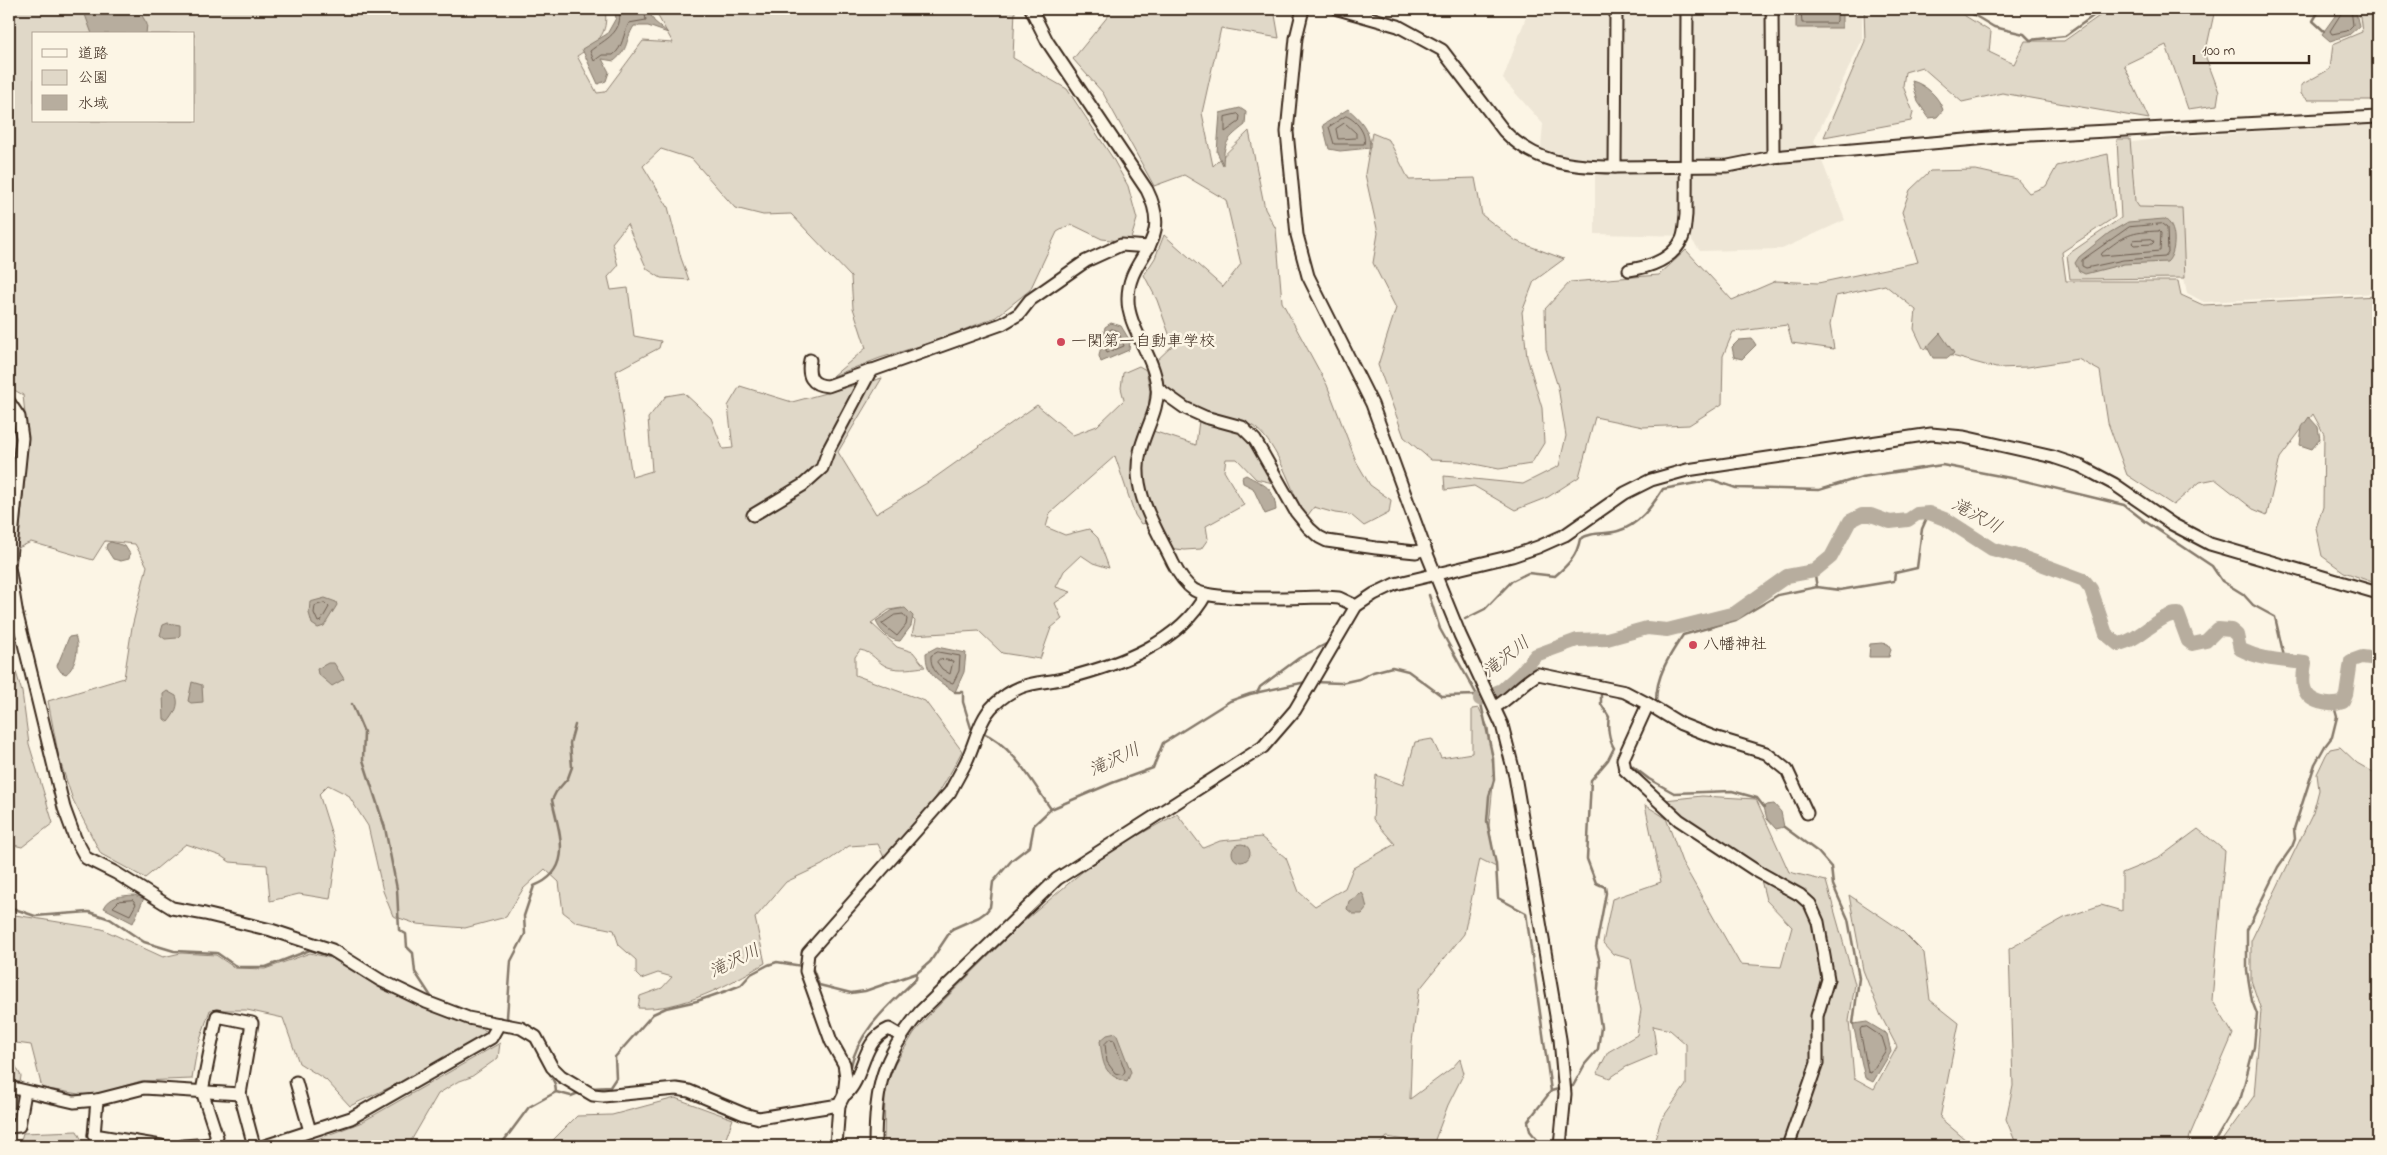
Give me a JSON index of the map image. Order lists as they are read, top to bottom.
{
  "water": ["滝沢川"],
  "places": ["一関第一自動車学校", "八幡神社"],
  "legend": ["道路", "公園", "水域"],
  "scale_bar": "100 m"
}
